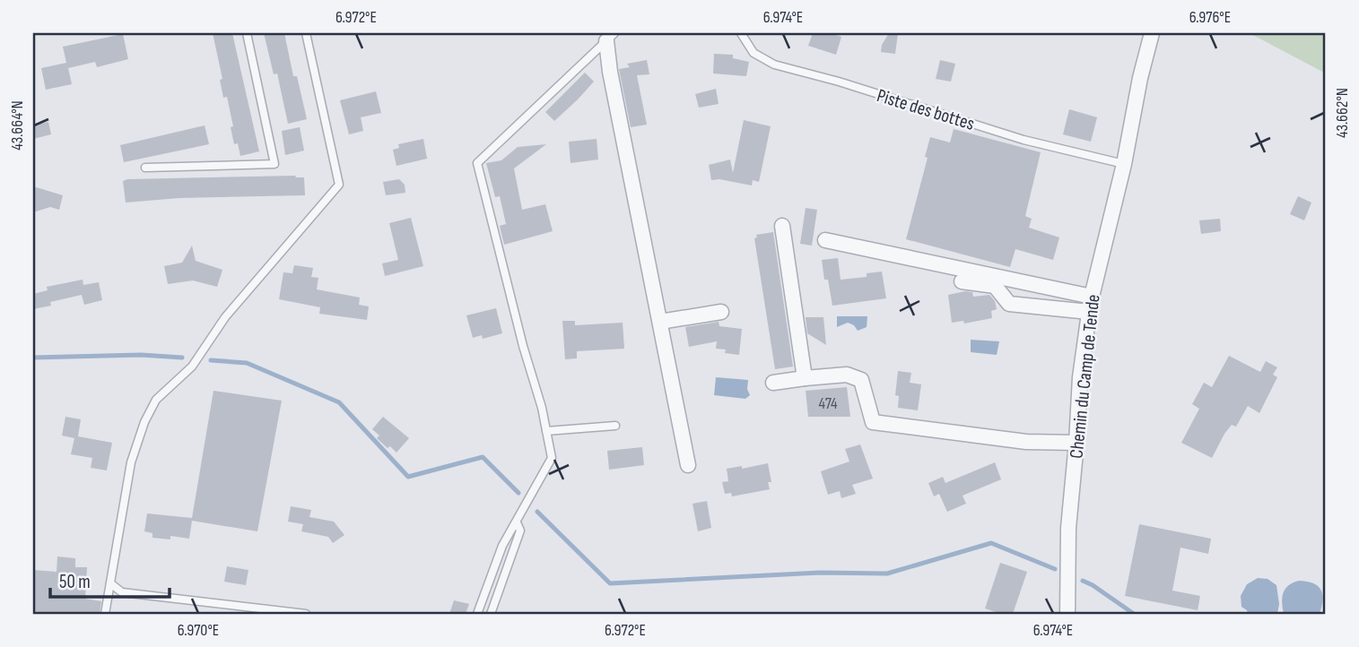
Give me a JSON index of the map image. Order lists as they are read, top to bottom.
{
  "streets": {
    "street": ["Chemin du Camp de Tende"],
    "lane": ["Piste des bottes"]
  },
  "crossings": [
    ["Piste des bottes", "Chemin du Camp de Tende"]
  ],
  "house_numbers": ["474"],
  "scale_bar": "50 m",
  "coordinates": [
    "6.972°E",
    "6.974°E",
    "6.976°E",
    "43.662°N",
    "43.664°N",
    "6.970°E"
  ]
}
